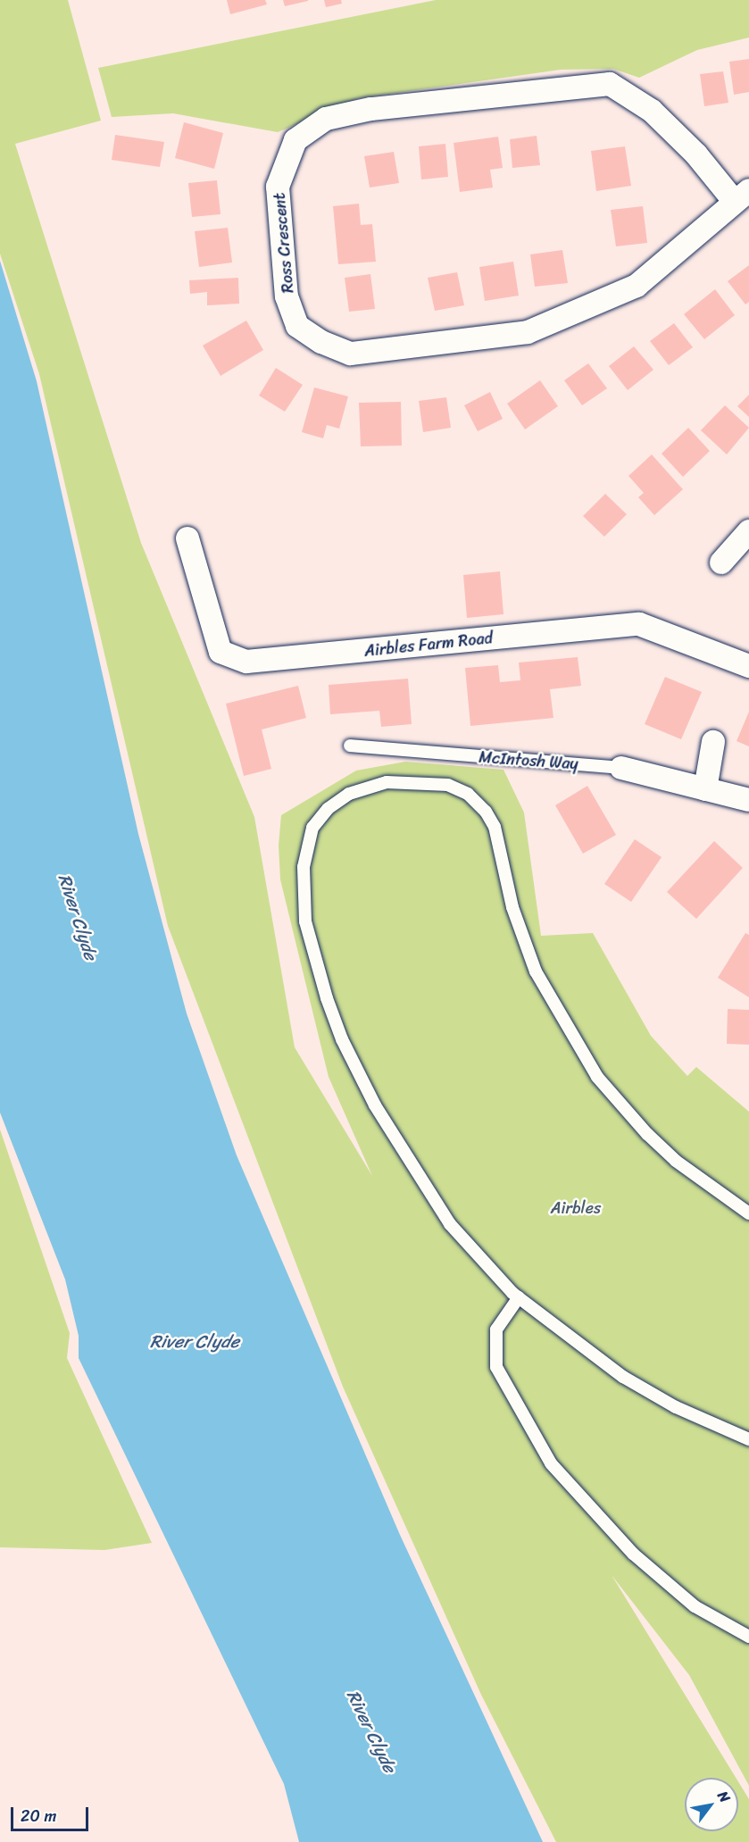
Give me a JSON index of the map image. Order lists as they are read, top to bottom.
{
  "streets": {
    "street": ["Ross Crescent", "Airbles Farm Road", "McIntosh Way"]
  },
  "water": ["River Clyde"],
  "parks": ["Airbles"],
  "scale_bar": "20 m",
  "north": "top right"
}
